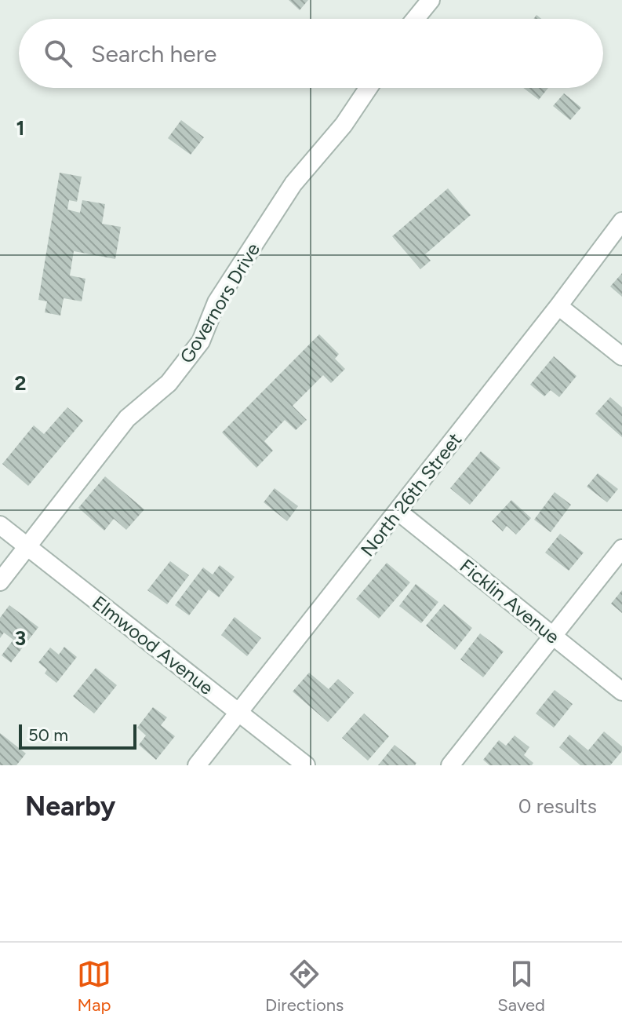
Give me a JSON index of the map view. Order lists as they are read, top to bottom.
{
  "streets": {
    "street": [
      "Governors Drive",
      "North 26th Street",
      "Ficklin Avenue",
      "Elmwood Avenue"
    ]
  },
  "crossings": [
    ["Governors Drive", "Elmwood Avenue"],
    ["North 26th Street", "Ficklin Avenue"],
    ["North 26th Street", "Elmwood Avenue"]
  ],
  "scale_bar": "50 m",
  "page": {
    "search": "Search here",
    "scale": "50 m",
    "heading": ["Nearby", "0 results"],
    "nav": ["Map", "Directions", "Saved"]
  },
  "grid": {
    "rows": ["1", "2", "3"]
  }
}
